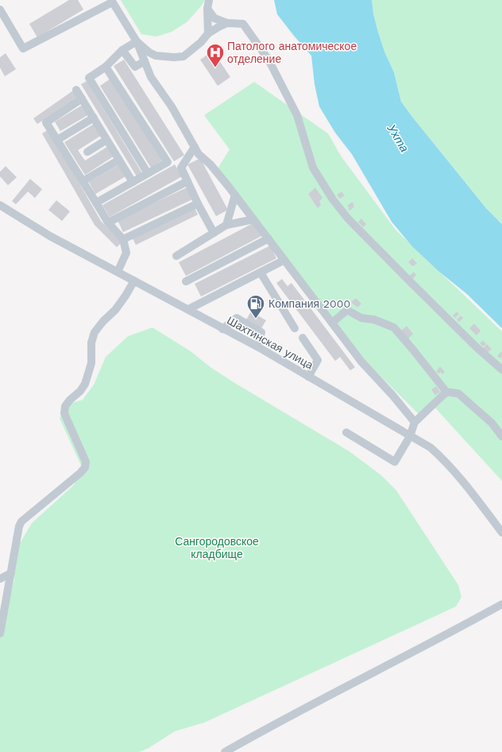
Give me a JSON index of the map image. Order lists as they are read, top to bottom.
{
  "streets": {
    "street": ["Шахтинская улица"]
  },
  "water": ["Ухта"],
  "parks": ["Сангородовское кладбище"],
  "places": {
    "hospital": ["Патолого анатомическое отделение"],
    "fuel station": ["Компания 2000"]
  }
}
